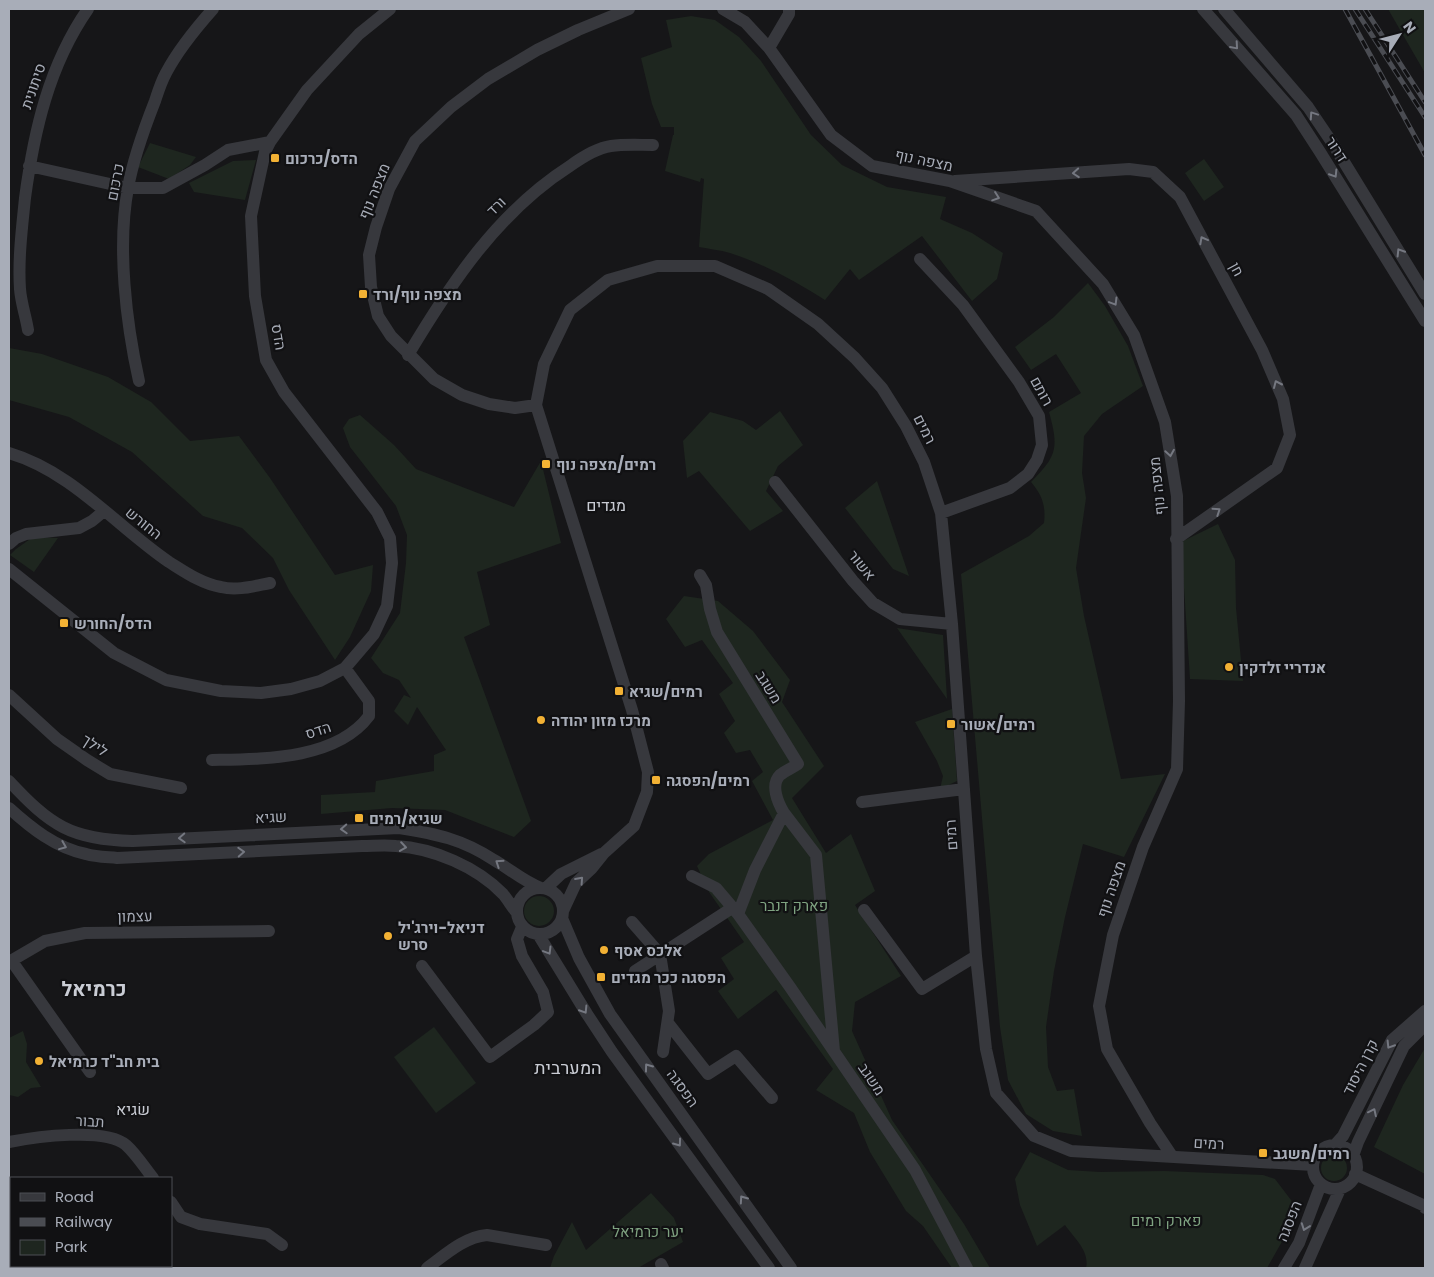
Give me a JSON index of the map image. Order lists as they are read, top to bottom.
{
  "streets": {
    "street": [
      "סיתונית",
      "דרור",
      "מצפה נוף",
      "כרכום",
      "ורד",
      "חן",
      "הדס",
      "רותם",
      "רמים",
      "החורש",
      "אשור",
      "משגב",
      "לילך",
      "שגיא",
      "עצמון",
      "קרן היסוד",
      "הפסגה",
      "תבור"
    ]
  },
  "crossings": [
    ["מצפה נוף", "ורד"],
    ["מצפה נוף", "חן"],
    ["מצפה נוף", "רמים"],
    ["רותם", "רמים"],
    ["רמים", "אשור"],
    ["רמים", "שגיא"],
    ["רמים", "קרן היסוד"],
    ["רמים", "הפסגה"],
    ["שגיא", "הפסגה"],
    ["קרן היסוד", "הפסגה"]
  ],
  "districts": [
    "מגדים",
    "כרמיאל",
    "המערבית",
    "שׂגיא"
  ],
  "parks": ["פארק דנבר", "פארק רמים", "יער כרמיאל"],
  "places": {
    "transit": [
      "הדס/כרכום",
      "מצפה נוף/ורד",
      "רמים/מצפה נוף",
      "הדס/החורש",
      "רמים/שגיא",
      "רמים/אשור",
      "רמים/הפסגה",
      "שגיא/רמים",
      "הפסגה ככר מגדים",
      "רמים/משגב"
    ],
    "other": [
      "אנדריי זלדקין",
      "מרכז מזון יהודה",
      "דניאל-וירג'יל סרש",
      "אלכס אסף",
      "בית חב\"ד כרמיאל"
    ]
  },
  "legend": ["Road", "Railway", "Park"],
  "north": "top right"
}
